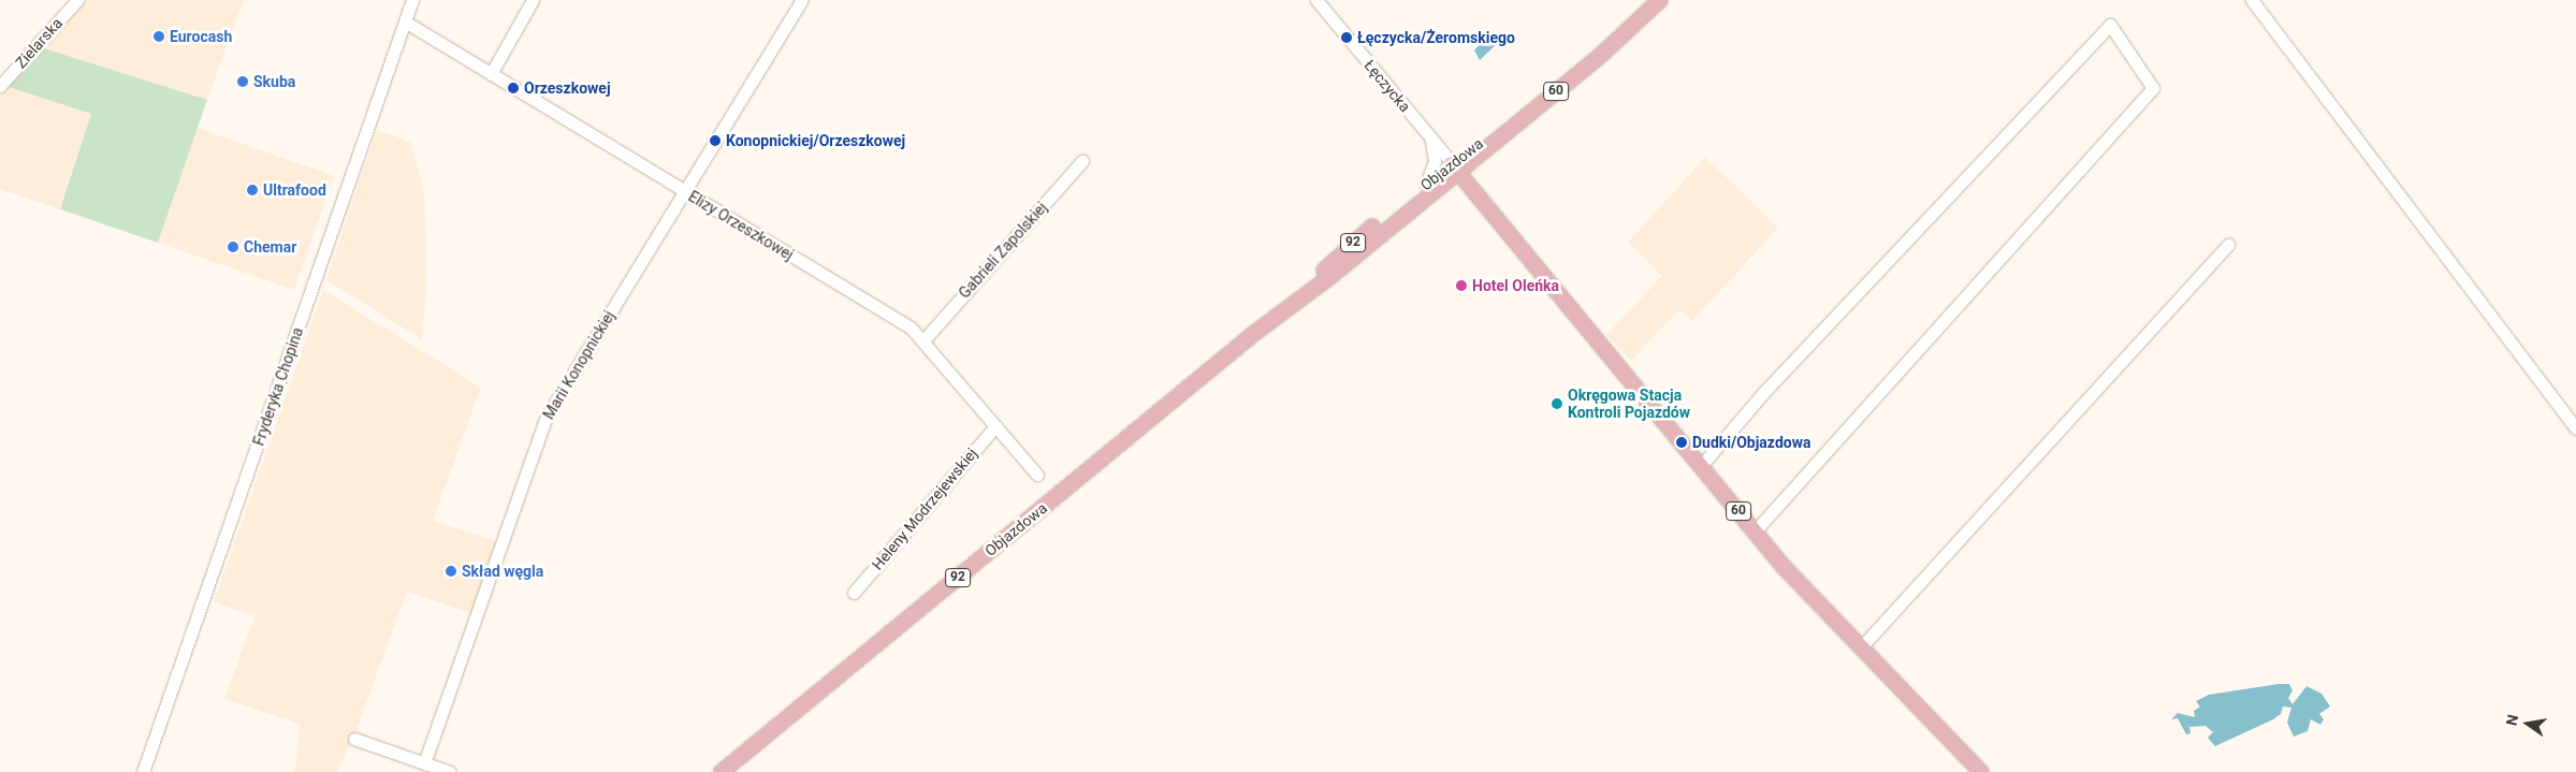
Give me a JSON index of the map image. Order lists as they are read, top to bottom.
{
  "streets": {
    "main road": ["60", "Objazdowa", "92"],
    "street": [
      "Zielarska",
      "Łęczycka",
      "Elizy Orzeszkowej",
      "Gabrieli Zapolskiej",
      "Marii Konopnickiej",
      "Fryderyka Chopina",
      "Heleny Modrzejewskiej"
    ]
  },
  "crossings": [
    ["Łęczycka", "60"],
    ["Łęczycka", "Objazdowa"],
    ["60", "Objazdowa"],
    ["Elizy Orzeszkowej", "Gabrieli Zapolskiej"],
    ["Elizy Orzeszkowej", "Marii Konopnickiej"],
    ["Elizy Orzeszkowej", "Fryderyka Chopina"],
    ["Elizy Orzeszkowej", "Heleny Modrzejewskiej"]
  ],
  "places": [
    "Eurocash",
    "Łęczycka/Żeromskiego",
    "Skuba",
    "Orzeszkowej",
    "Konopnickiej/Orzeszkowej",
    "Ultrafood",
    "Chemar",
    "Hotel Oleńka",
    "Okręgowa Stacja Kontroli Pojazdów",
    "Dudki/Objazdowa",
    "Skład węgla"
  ],
  "north": "left"
}
